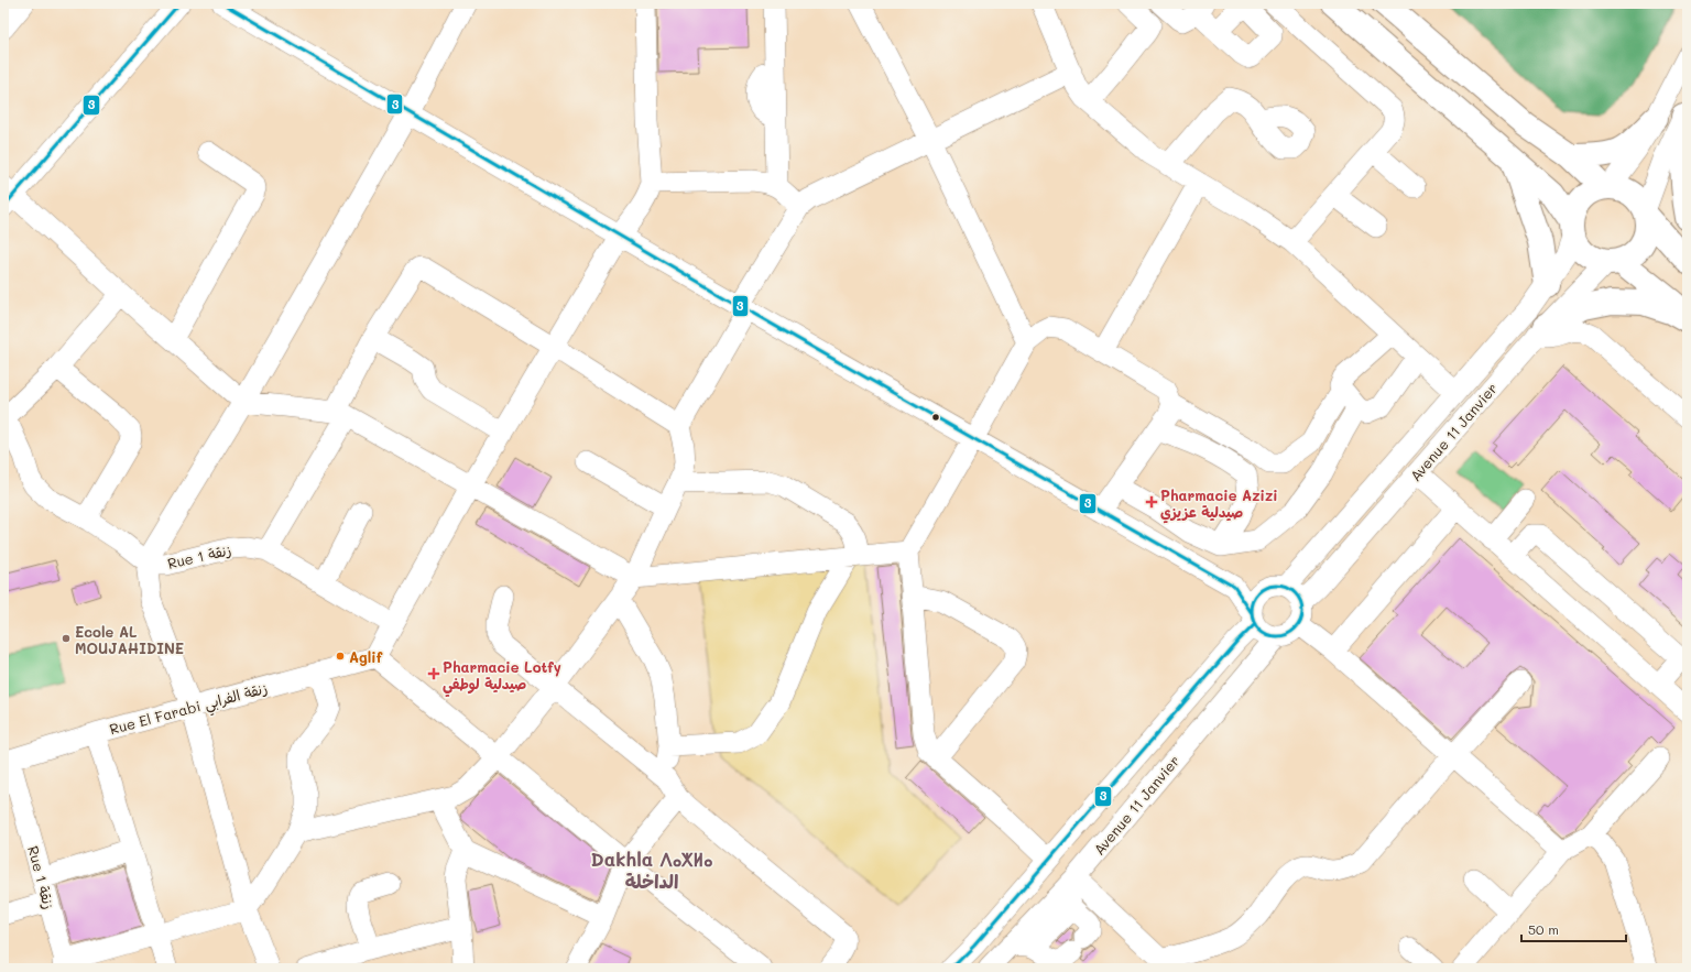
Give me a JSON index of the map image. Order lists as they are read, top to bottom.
{
  "streets": {
    "street": ["Avenue 11 Janvier", "Rue 1 زنقة", "Rue El Farabi زنقة الفرابي"]
  },
  "crossings": [
    ["Rue 1 زنقة", "Rue El Farabi زنقة الفرابي"]
  ],
  "districts": ["Dakhla ⴷⴰⵅⵍⴰ الداخلة"],
  "places": {
    "health": ["Pharmacie Azizi صيدلية عزيزي", "Pharmacie Lotfy صيدلية لوطفي"],
    "other": ["Ecole AL MOUJAHIDINE", "Aglif"]
  },
  "lines": ["transit line 3"],
  "scale_bar": "50 m"
}
